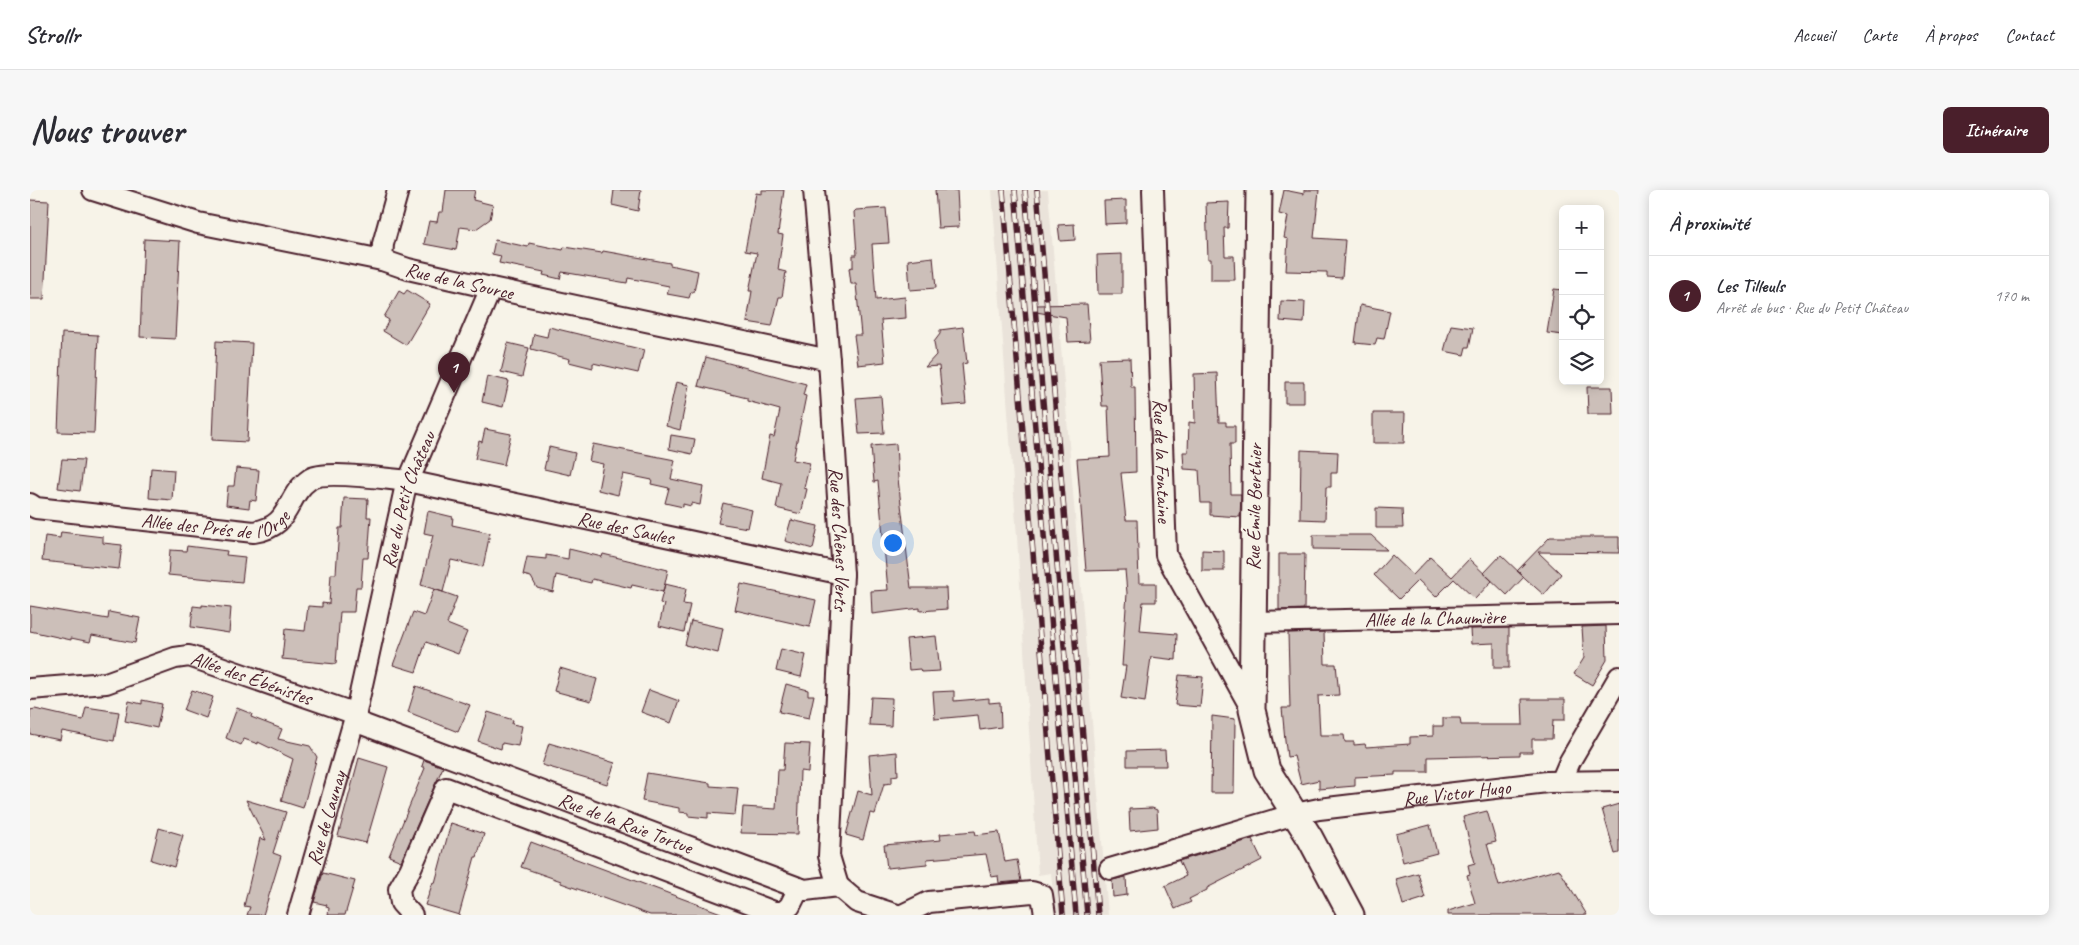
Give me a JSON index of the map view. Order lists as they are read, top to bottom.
{
  "streets": {
    "street": [
      "Rue de la Source",
      "Rue de la Fontaine",
      "Rue du Petit Château",
      "Rue Émile Berthier",
      "Allée des Prés de l'Orge",
      "Rue des Saules",
      "Rue des Chênes Verts",
      "Allée de la Chaumière",
      "Allée des Ébénistes",
      "Rue Victor Hugo",
      "Rue de Launay",
      "Rue de la Raie Tortue"
    ]
  },
  "crossings": [
    ["Rue de la Source", "Rue du Petit Château"],
    ["Rue de la Source", "Rue des Chênes Verts"],
    ["Rue de la Fontaine", "Rue Émile Berthier"],
    ["Rue du Petit Château", "Allée des Prés de l'Orge"],
    ["Rue du Petit Château", "Rue des Saules"],
    ["Rue du Petit Château", "Allée des Ébénistes"],
    ["Rue du Petit Château", "Rue de Launay"],
    ["Rue du Petit Château", "Rue de la Raie Tortue"],
    ["Rue Émile Berthier", "Allée de la Chaumière"],
    ["Rue Émile Berthier", "Rue Victor Hugo"],
    ["Allée des Prés de l'Orge", "Rue des Saules"],
    ["Rue des Saules", "Rue des Chênes Verts"],
    ["Rue des Chênes Verts", "Rue de la Raie Tortue"],
    ["Allée des Ébénistes", "Rue de Launay"],
    ["Allée des Ébénistes", "Rue de la Raie Tortue"],
    ["Rue de Launay", "Rue de la Raie Tortue"]
  ],
  "page": {
    "header": "Strollr",
    "nav": [
      "Accueil",
      "Carte",
      "À propos",
      "Contact"
    ],
    "buttons": "Itinéraire",
    "title": "Nous trouver",
    "heading": "À proximité",
    "map_buttons": ["+", "−"],
    "list": [
      {
        "mark": "1",
        "name": "Les Tilleuls",
        "note": "Arrêt de bus · Rue du Petit Château",
        "value": "170 m"
      }
    ],
    "pins": "1"
  }
}
